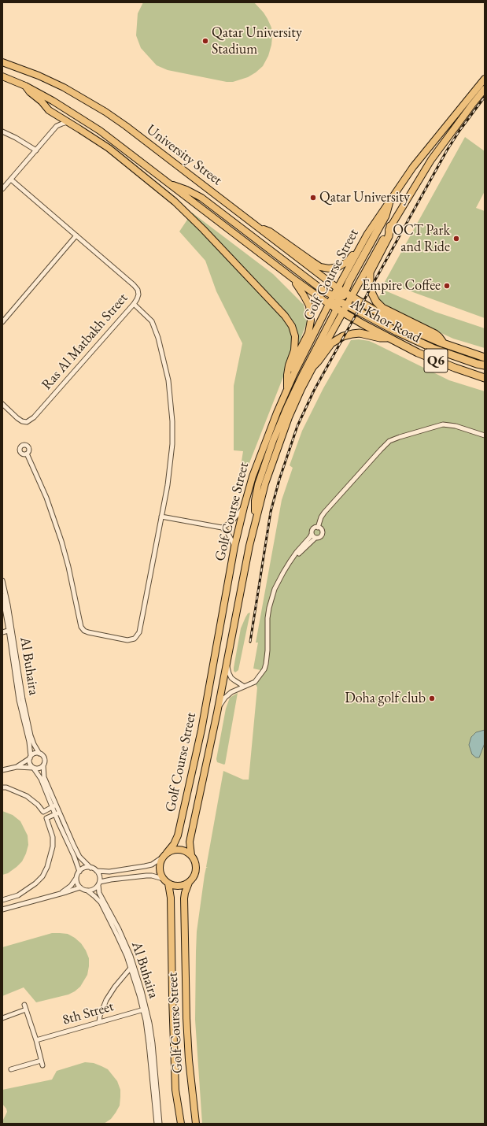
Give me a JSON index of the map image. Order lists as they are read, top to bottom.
{
  "streets": {
    "highway": ["Al Khor Road", "Q6"],
    "main road": ["University Street", "Golf Course Street"],
    "street": ["Ras Al Matbakh Street", "Al Buhaira", "8th Street"]
  },
  "crossings": [
    ["University Street", "Golf Course Street"],
    ["University Street", "Al Khor Road"],
    ["Golf Course Street", "Al Khor Road"],
    ["Al Buhaira", "8th Street"]
  ],
  "places": [
    "Qatar University Stadium",
    "Qatar University",
    "OCT Park and Ride",
    "Empire Coffee",
    "Doha golf club"
  ]
}
